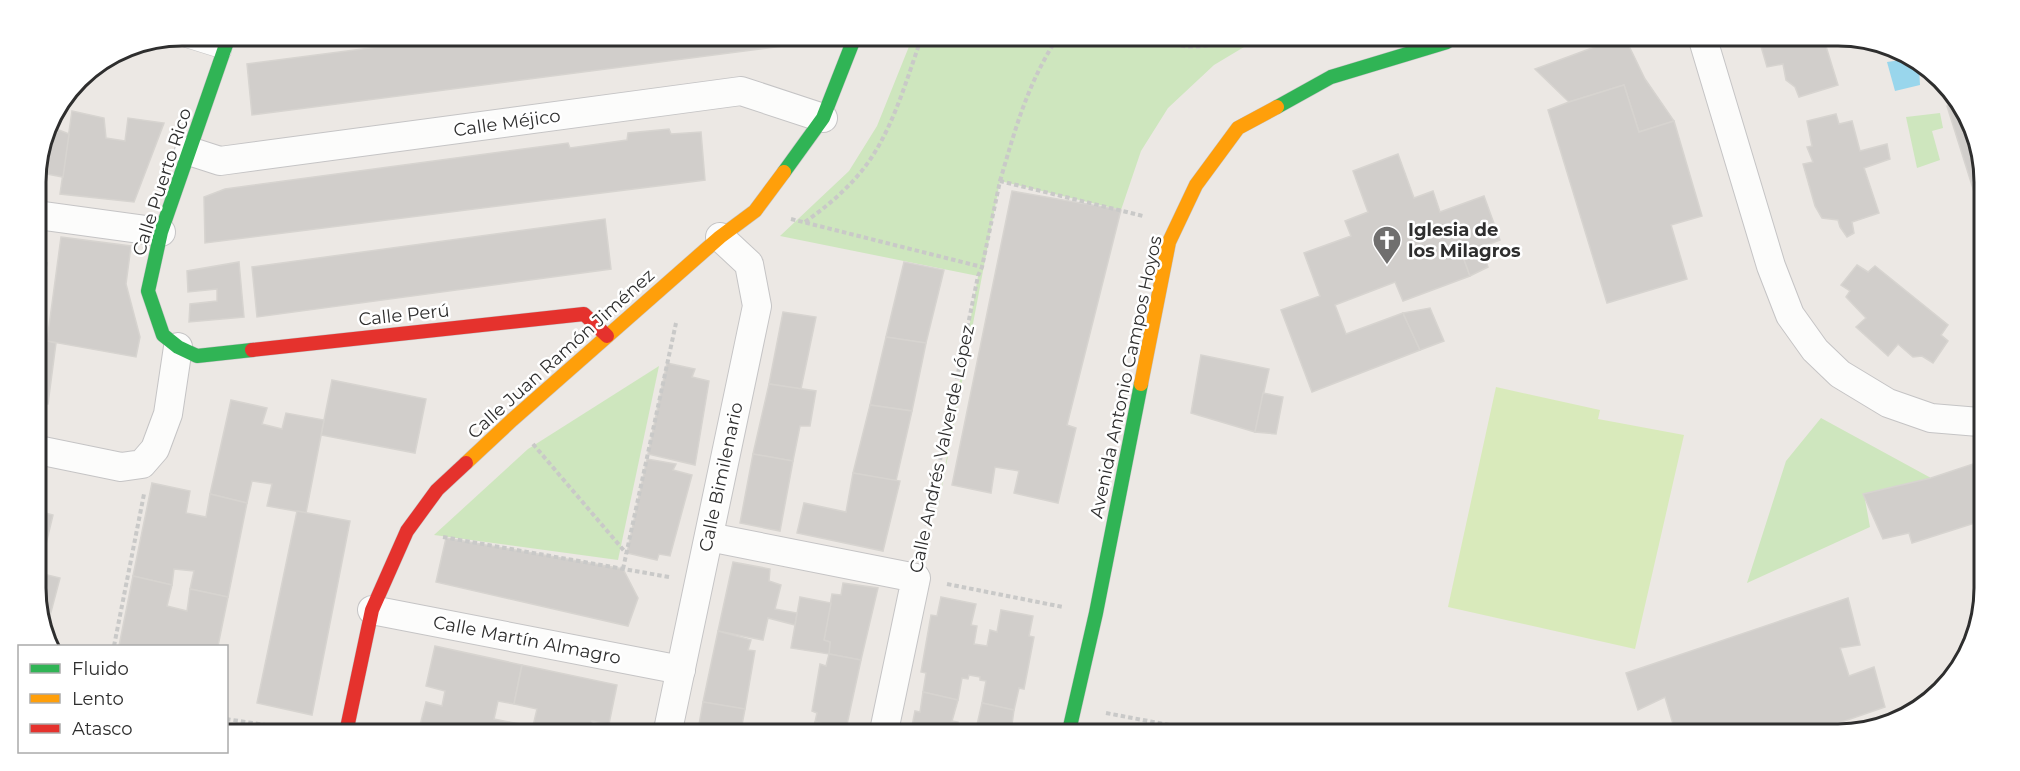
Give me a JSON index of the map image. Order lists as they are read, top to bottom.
{
  "streets": {
    "street": [
      "Calle Méjico",
      "Calle Puerto Rico",
      "Calle Perú",
      "Calle Juan Ramón Jiménez",
      "Avenida Antonio Campos Hoyos",
      "Calle Andrés Valverde López",
      "Calle Bimilenario",
      "Calle Martín Almagro"
    ]
  },
  "crossings": [
    ["Calle Méjico", "Calle Puerto Rico"],
    ["Calle Méjico", "Calle Juan Ramón Jiménez"],
    ["Calle Puerto Rico", "Calle Perú"],
    ["Calle Perú", "Calle Juan Ramón Jiménez"],
    ["Calle Juan Ramón Jiménez", "Calle Bimilenario"],
    ["Calle Juan Ramón Jiménez", "Calle Martín Almagro"],
    ["Calle Bimilenario", "Calle Martín Almagro"]
  ],
  "places": {
    "church": ["Iglesia de los Milagros"]
  },
  "legend": ["Fluido", "Lento", "Atasco"]
}
